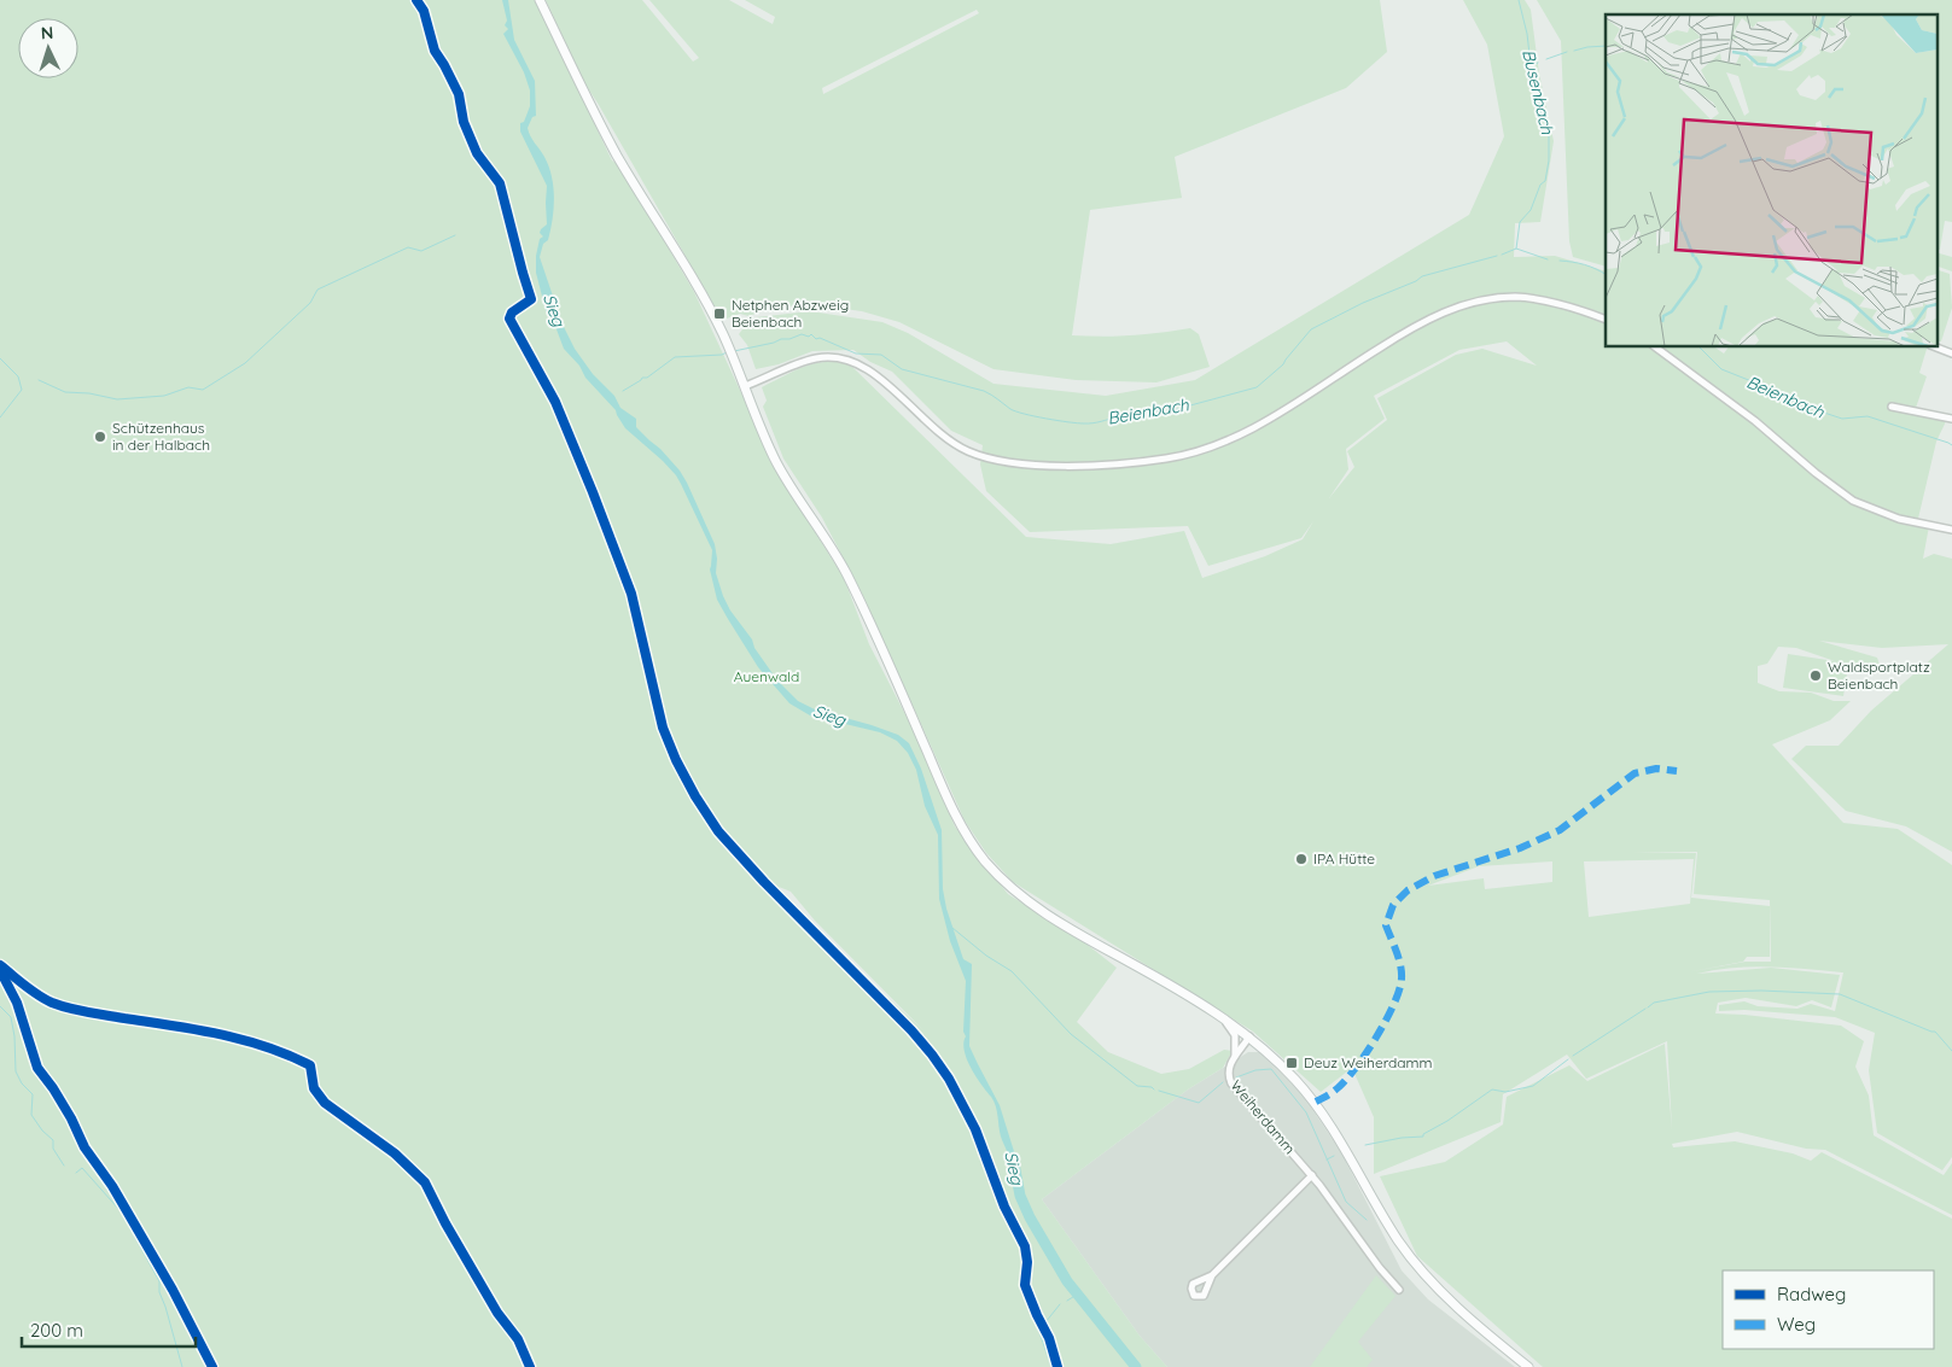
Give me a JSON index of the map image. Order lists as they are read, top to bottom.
{
  "streets": {
    "street": ["Weiherdamm"]
  },
  "water": ["Busenbach", "Sieg", "Beienbach"],
  "parks": ["Auenwald"],
  "places": {
    "transit": ["Netphen Abzweig Beienbach", "Deuz Weiherdamm"],
    "other": ["Schützenhaus in der Halbach", "Waldsportplatz Beienbach", "IPA Hütte"]
  },
  "legend": ["Radweg", "Weg"],
  "scale_bar": "200 m",
  "north": "top"
}
